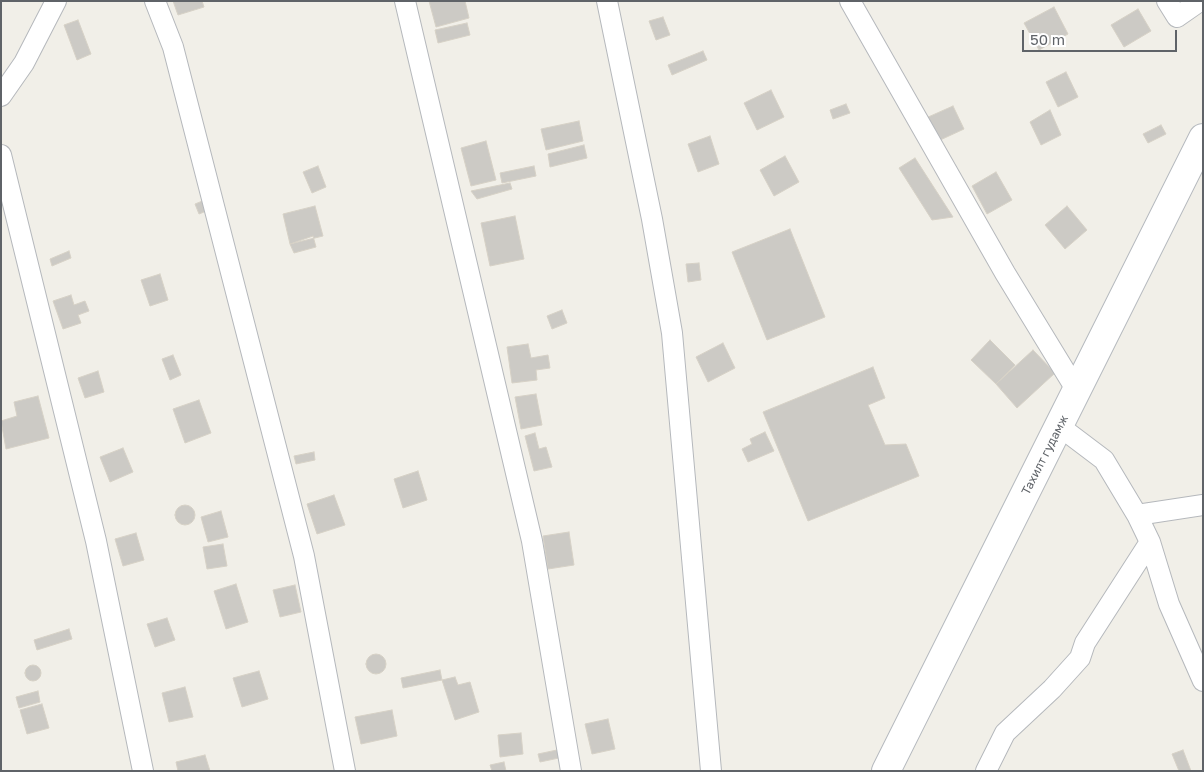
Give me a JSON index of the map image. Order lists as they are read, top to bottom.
{
  "streets": {
    "main road": ["Тахилт гудамж"]
  },
  "scale_bar": "50 m"
}
